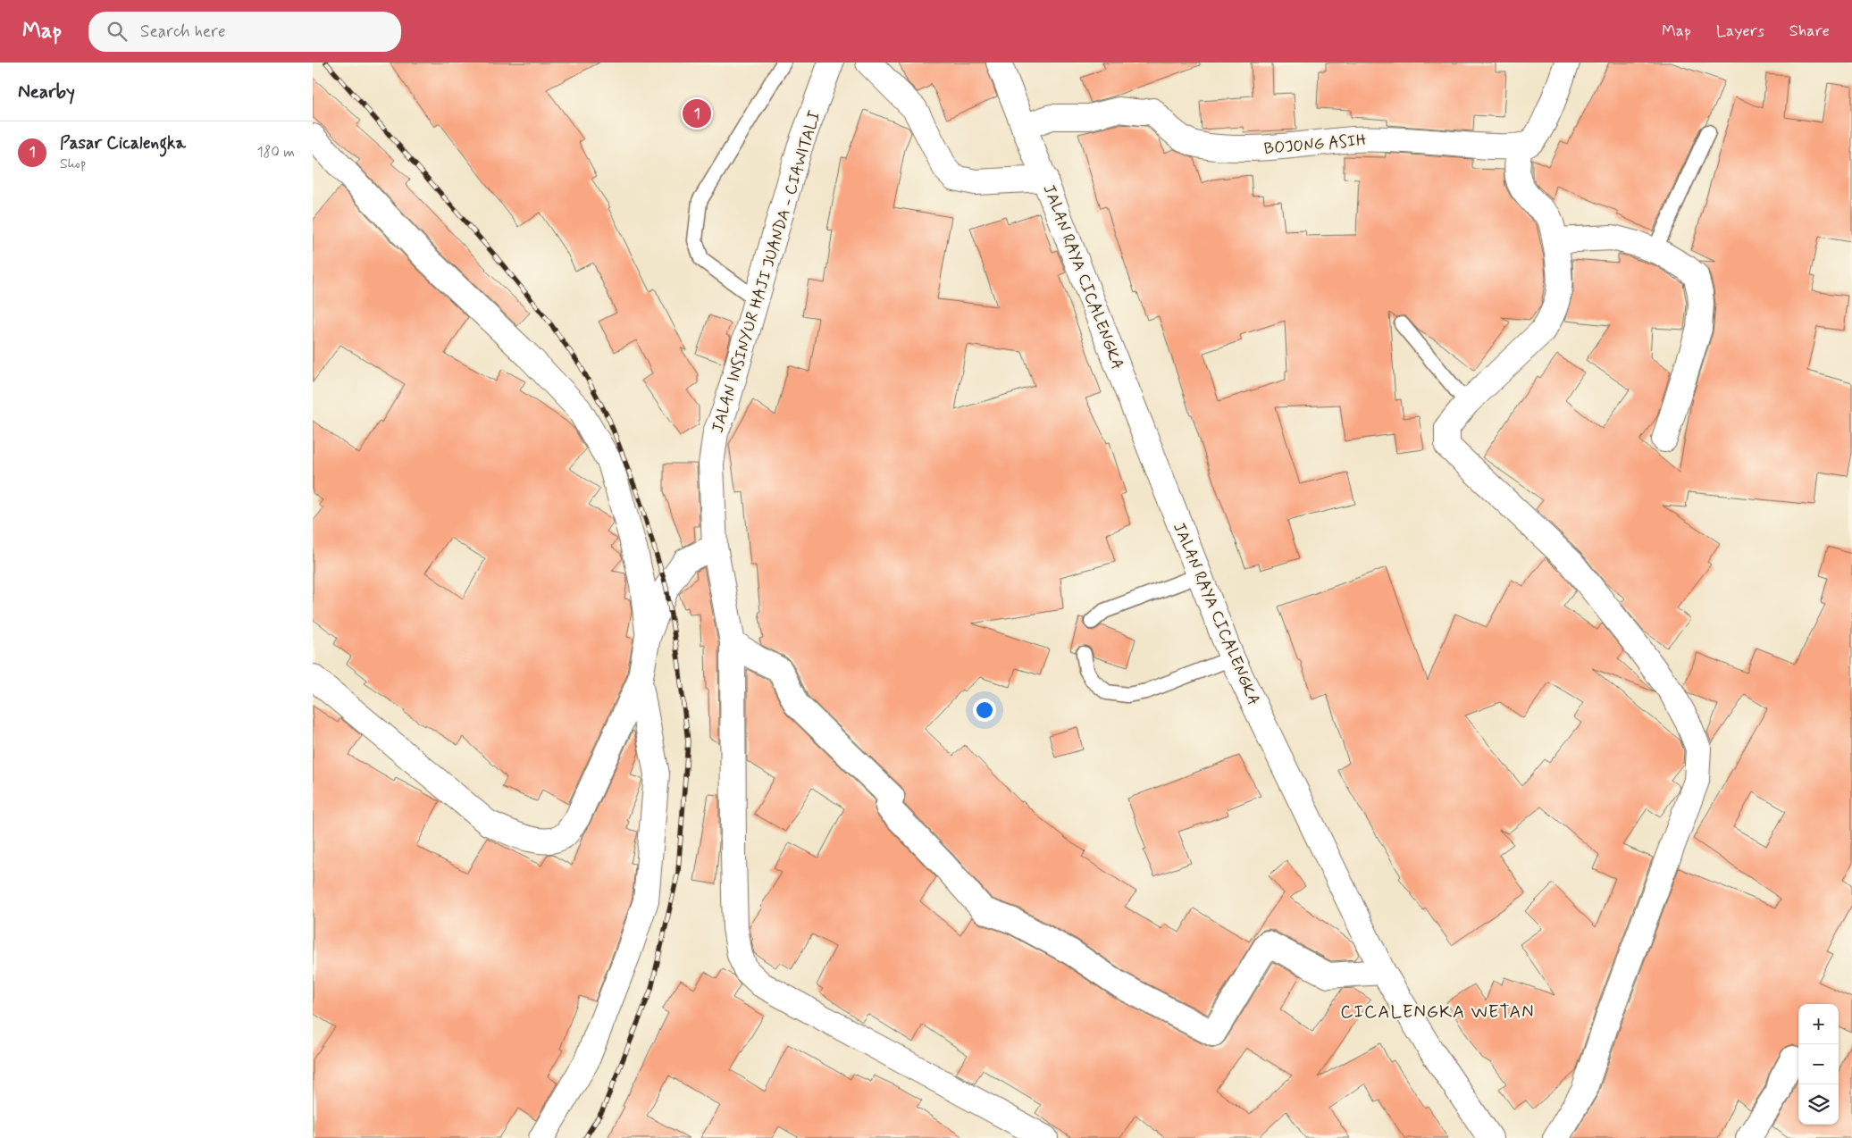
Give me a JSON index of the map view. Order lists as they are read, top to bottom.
{
  "streets": {
    "street": ["BOJONG ASIH", "JALAN INSINYUR HAJI JUANDA - CIAWITALI", "JALAN RAYA CICALENGKA"]
  },
  "crossings": [
    ["BOJONG ASIH", "JALAN RAYA CICALENGKA"]
  ],
  "districts": ["CICALENGKA WETAN"],
  "page": {
    "header": "Map",
    "search": "Search here",
    "nav": ["Map", "Layers", "Share"],
    "heading": "Nearby",
    "pins": "1",
    "list": [
      {
        "mark": "1",
        "name": "Pasar Cicalengka",
        "note": "Shop",
        "value": "180 m"
      }
    ],
    "map_buttons": ["+", "−"]
  }
}
